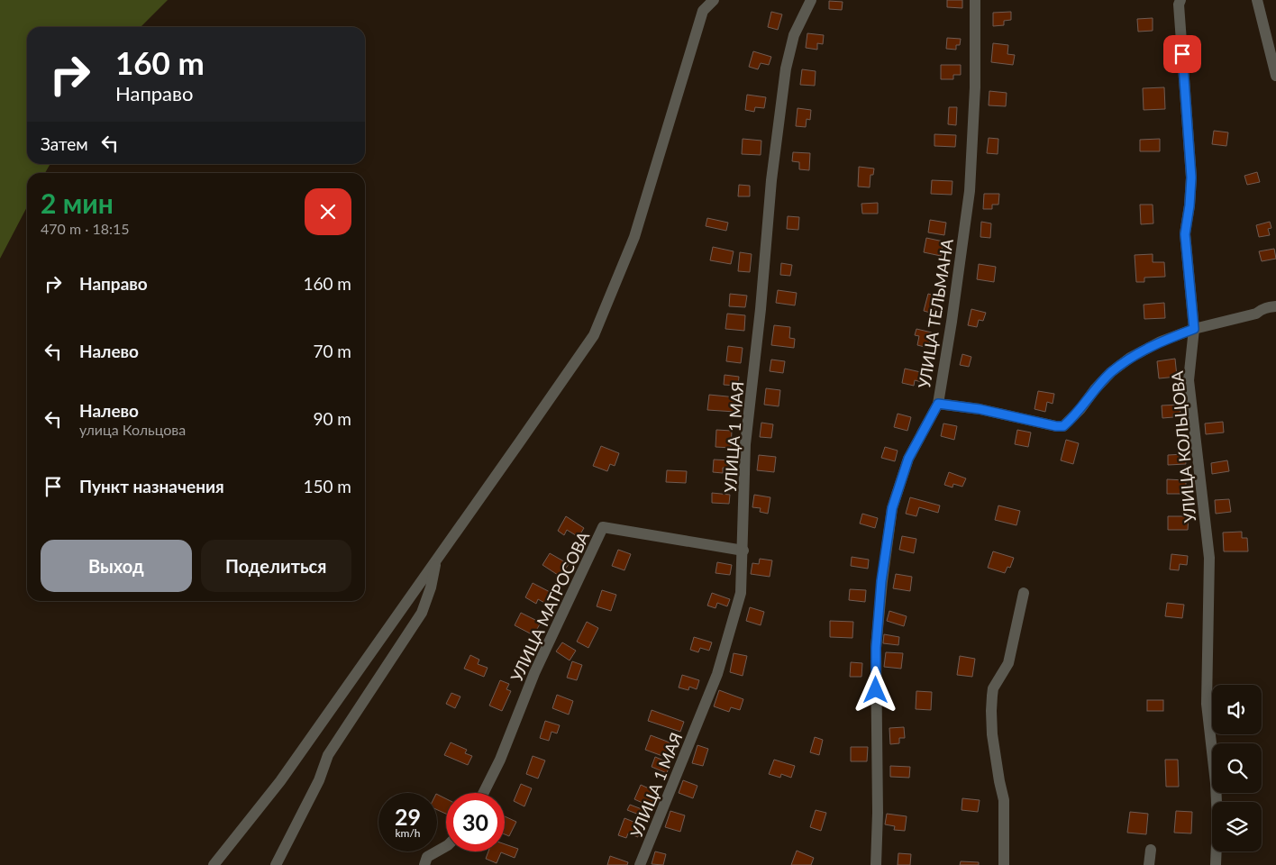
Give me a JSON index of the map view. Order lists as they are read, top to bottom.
{
  "streets": {
    "street": [
      "УЛИЦА ТЕЛЬМАНА",
      "УЛИЦА 1 МАЯ",
      "УЛИЦА КОЛЬЦОВА",
      "УЛИЦА МАТРОСОВА"
    ]
  },
  "crossings": [
    ["УЛИЦА 1 МАЯ", "УЛИЦА МАТРОСОВА"]
  ],
  "page": {
    "turn": ["160 m", "Направо"],
    "then": "Затем",
    "heading": ["2 мин", "470 m · 18:15"],
    "list": [
      {
        "name": "Направо",
        "value": "160 m"
      },
      {
        "name": "Налево",
        "value": "70 m"
      },
      {
        "name": "Налево",
        "note": "улица Кольцова",
        "value": "90 m"
      },
      {
        "name": "Пункт назначения",
        "value": "150 m"
      }
    ],
    "buttons": ["Выход", "Поделиться"],
    "speed": "29 km/h",
    "limit": "30"
  }
}
